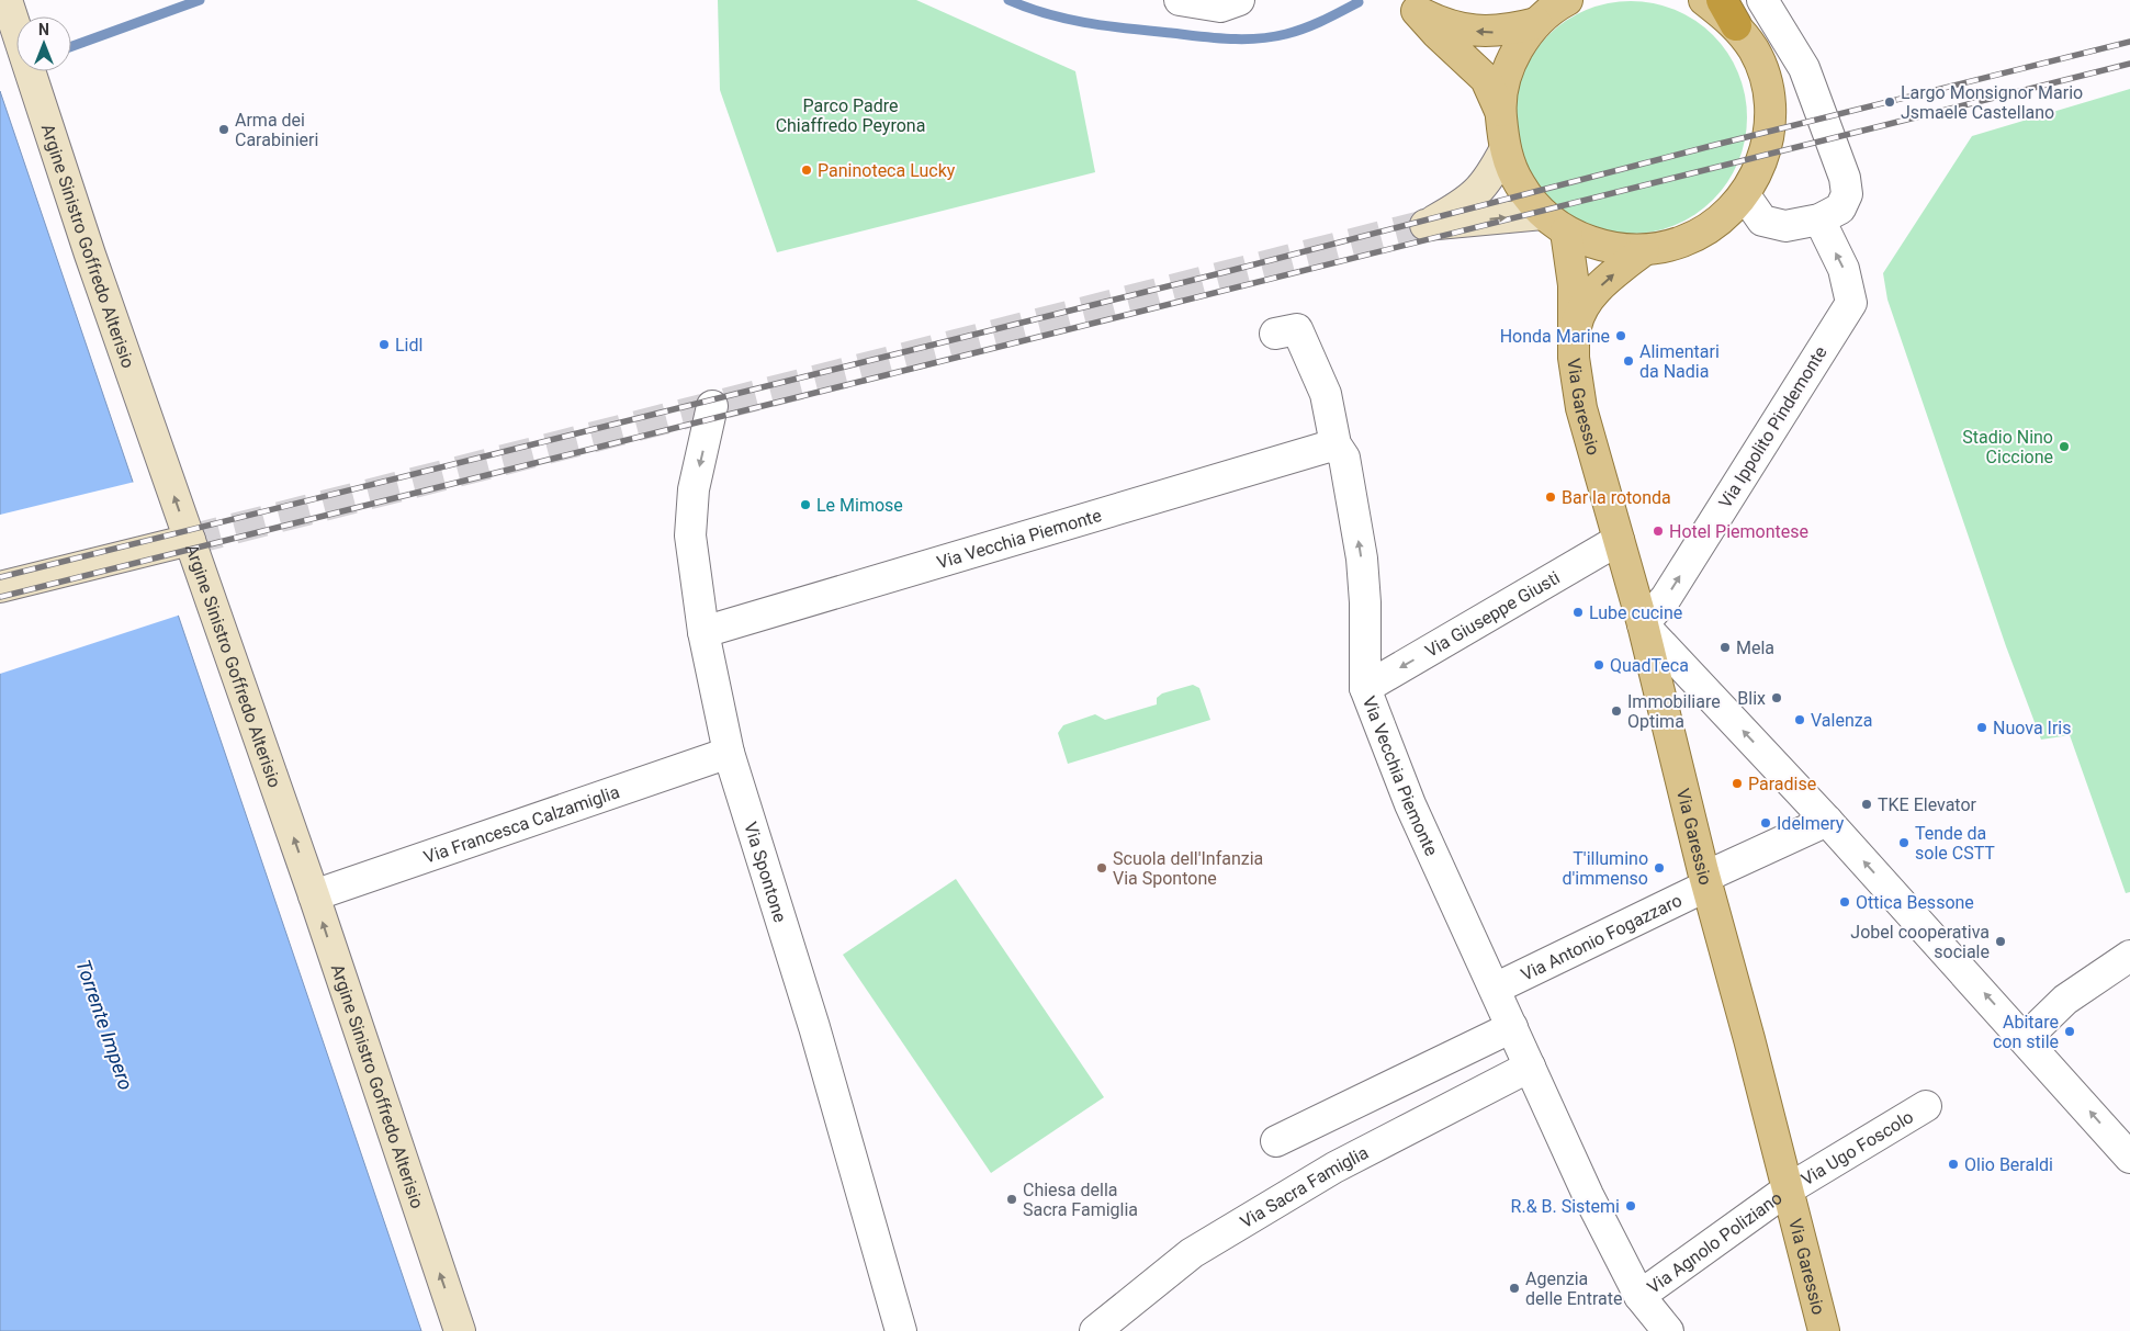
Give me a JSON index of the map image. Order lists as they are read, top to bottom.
{
  "streets": {
    "main road": ["Argine Sinistro Goffredo Alterisio", "Via Garessio"],
    "street": [
      "Via Ippolito Pindemonte",
      "Via Vecchia Piemonte",
      "Via Giuseppe Giusti",
      "Via Francesca Calzamiglia",
      "Via Spontone",
      "Via Antonio Fogazzaro",
      "Via Ugo Foscolo",
      "Via Sacra Famiglia",
      "Via Agnolo Poliziano"
    ]
  },
  "crossings": [
    ["Argine Sinistro Goffredo Alterisio", "Via Francesca Calzamiglia"],
    ["Via Garessio", "Via Ippolito Pindemonte"],
    ["Via Garessio", "Via Giuseppe Giusti"],
    ["Via Garessio", "Via Antonio Fogazzaro"],
    ["Via Garessio", "Via Ugo Foscolo"],
    ["Via Garessio", "Via Agnolo Poliziano"],
    ["Via Vecchia Piemonte", "Via Giuseppe Giusti"],
    ["Via Vecchia Piemonte", "Via Spontone"],
    ["Via Vecchia Piemonte", "Via Antonio Fogazzaro"],
    ["Via Vecchia Piemonte", "Via Sacra Famiglia"],
    ["Via Vecchia Piemonte", "Via Agnolo Poliziano"],
    ["Via Francesca Calzamiglia", "Via Spontone"],
    ["Via Ugo Foscolo", "Via Agnolo Poliziano"]
  ],
  "one_way": ["Argine Sinistro Goffredo Alterisio", "Via Ippolito Pindemonte", "Via Giuseppe Giusti"],
  "water": ["Torrente Impero"],
  "parks": ["Parco Padre Chiaffredo Peyrona"],
  "places": [
    "Largo Monsignor Mario Jsmaele Castellano",
    "Arma dei Carabinieri",
    "Paninoteca Lucky",
    "Honda Marine",
    "Lidl",
    "Alimentari da Nadia",
    "Stadio Nino Ciccione",
    "Bar la rotonda",
    "Le Mimose",
    "Hotel Piemontese",
    "Lube cucine",
    "Mela",
    "QuadTeca",
    "Blix",
    "Immobiliare Optima",
    "Valenza",
    "Nuova Iris",
    "Paradise",
    "TKE Elevator",
    "Idelmery",
    "Tende da sole CSTT",
    "Scuola dell'Infanzia Via Spontone",
    "T'illumino d'immenso",
    "Ottica Bessone",
    "Jobel cooperativa sociale",
    "Abitare con stile",
    "Olio Beraldi",
    "Chiesa della Sacra Famiglia",
    "R.& B. Sistemi",
    "Agenzia delle Entrate"
  ],
  "north": "top"
}
